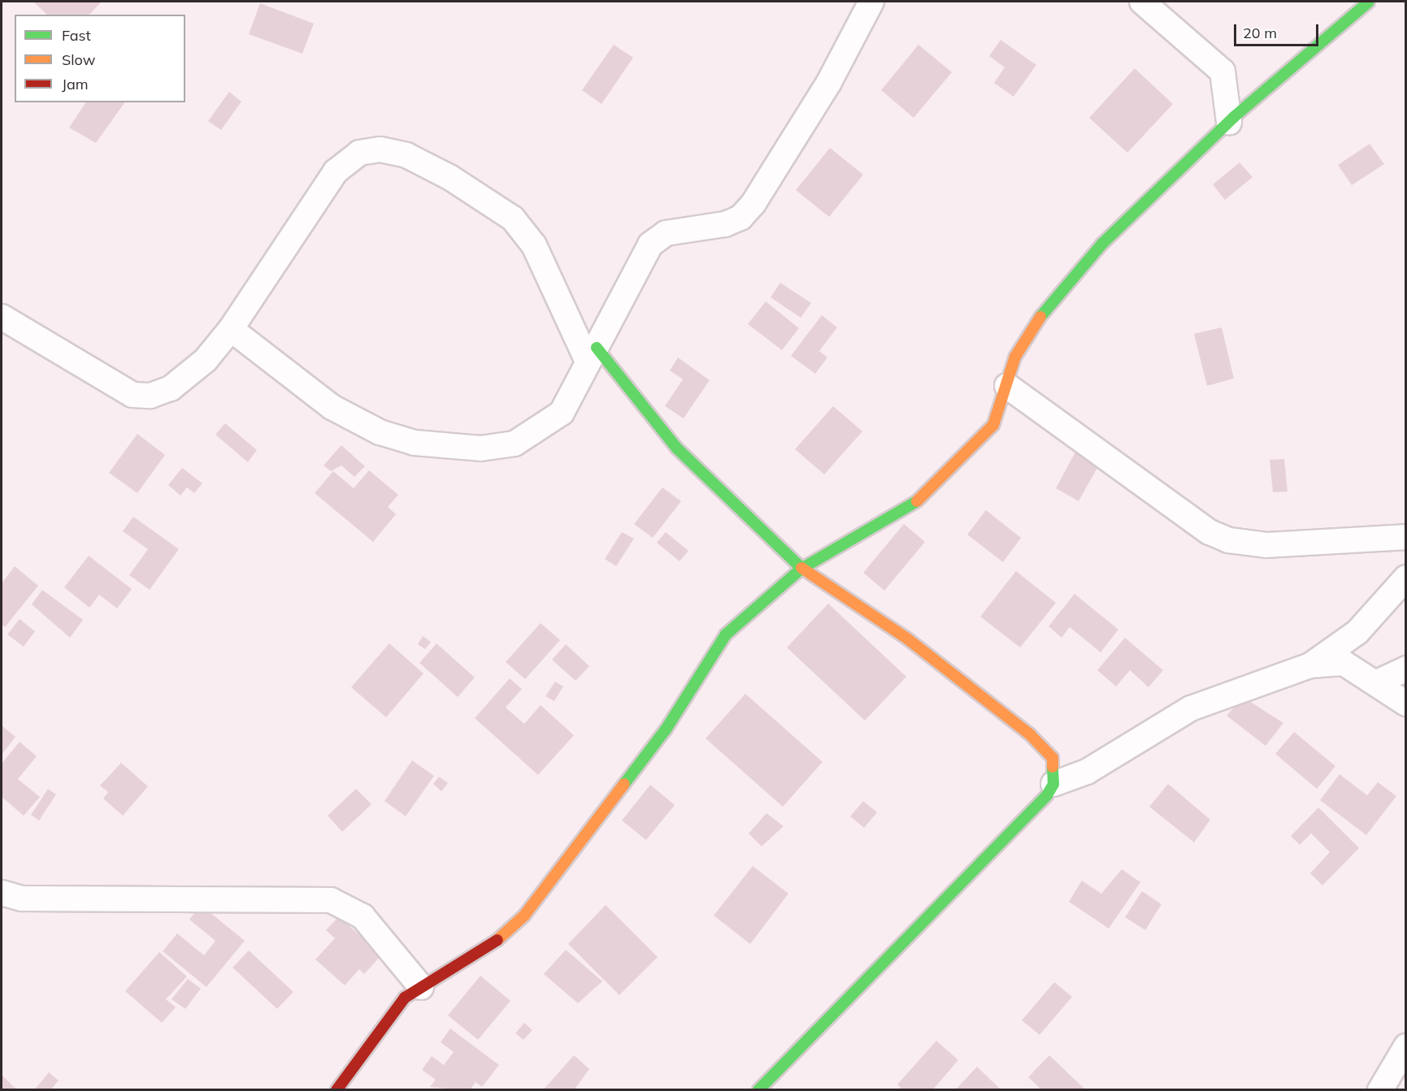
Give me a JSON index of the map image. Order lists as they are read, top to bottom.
{
  "legend": ["Fast", "Slow", "Jam"],
  "scale_bar": "20 m"
}
